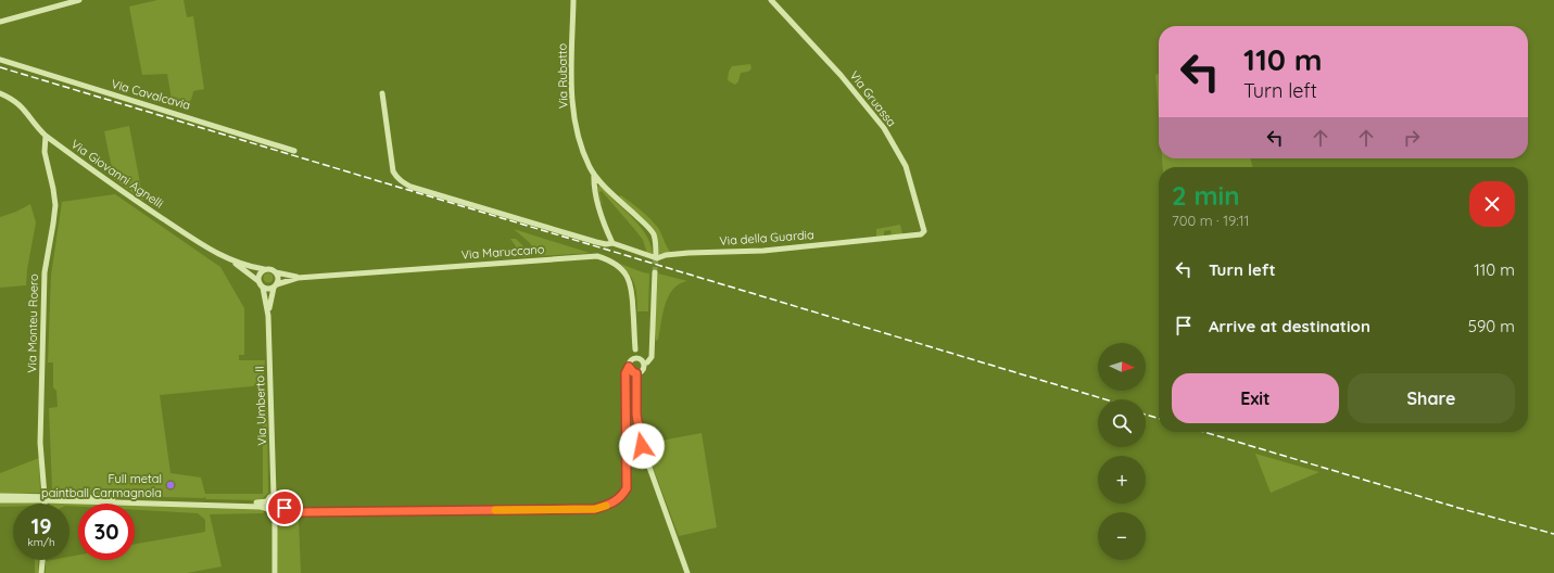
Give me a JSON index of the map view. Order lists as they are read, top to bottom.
{
  "streets": {
    "street": [
      "Via Rubatto",
      "Via Cavalcavia",
      "Via Gruassa",
      "Via Giovanni Agnelli",
      "Via della Guardia",
      "Via Maruccano",
      "Via Monteu Roero",
      "Via Umberto II"
    ]
  },
  "crossings": [
    ["Via Gruassa", "Via della Guardia"],
    ["Via Giovanni Agnelli", "Via Maruccano"],
    ["Via Giovanni Agnelli", "Via Monteu Roero"],
    ["Via Giovanni Agnelli", "Via Umberto II"],
    ["Via Maruccano", "Via Umberto II"]
  ],
  "places": ["Full metal paintball Carmagnola"],
  "north": "right",
  "page": {
    "turn": ["110 m", "Turn left"],
    "heading": ["2 min", "700 m · 19:11"],
    "list": [
      {
        "name": "Turn left",
        "value": "110 m"
      },
      {
        "name": "Arrive at destination",
        "value": "590 m"
      }
    ],
    "map_buttons": ["+", "−"],
    "buttons": ["Exit", "Share"],
    "speed": "19 km/h",
    "limit": "30"
  }
}
